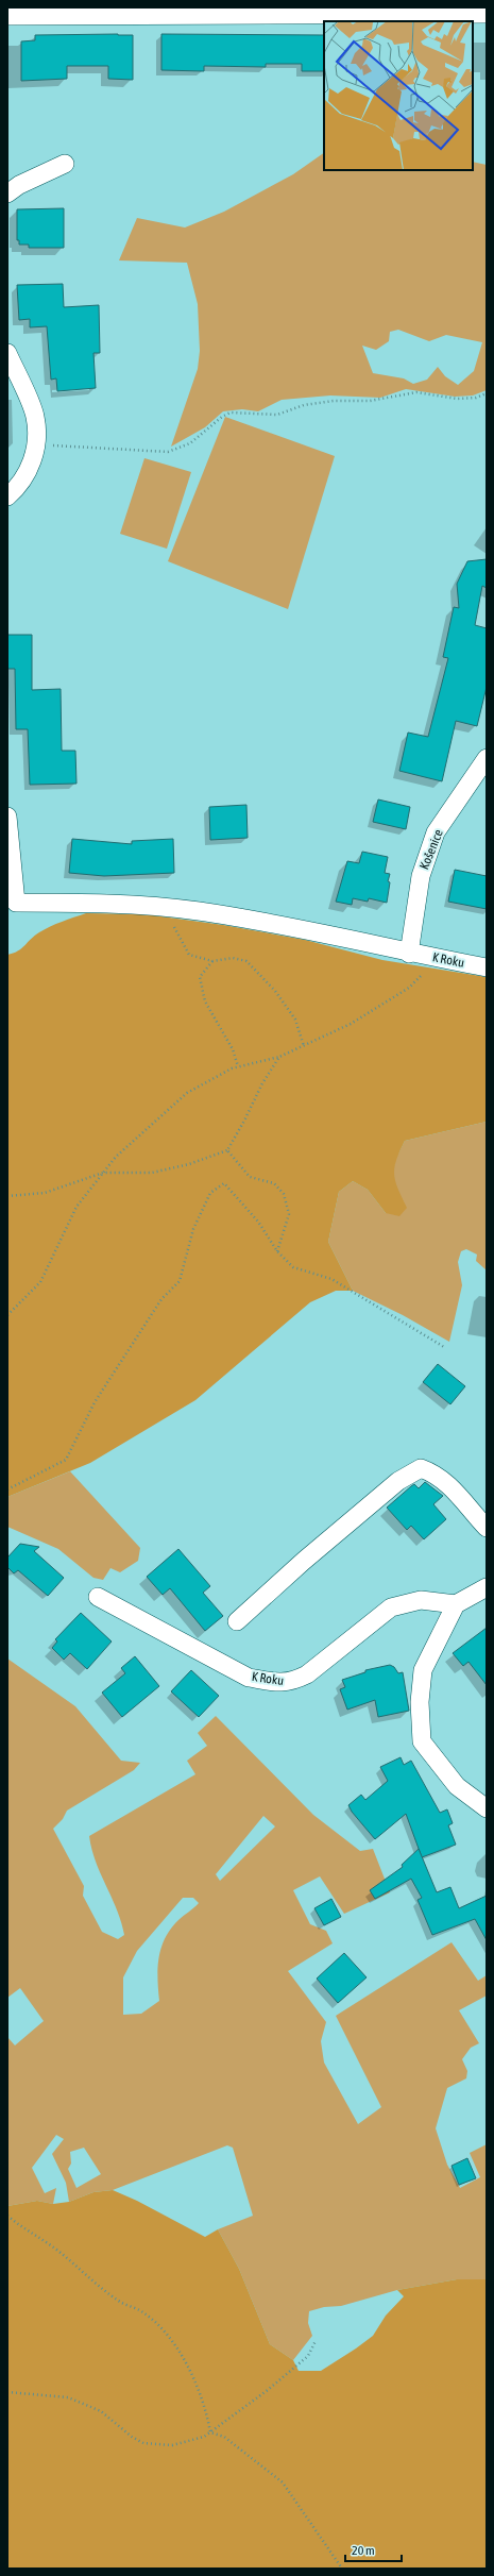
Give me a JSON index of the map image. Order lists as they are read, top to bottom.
{
  "streets": {
    "street": ["Košenice", "K Roku"]
  },
  "crossings": [
    ["Košenice", "K Roku"]
  ],
  "scale_bar": "20 m"
}
